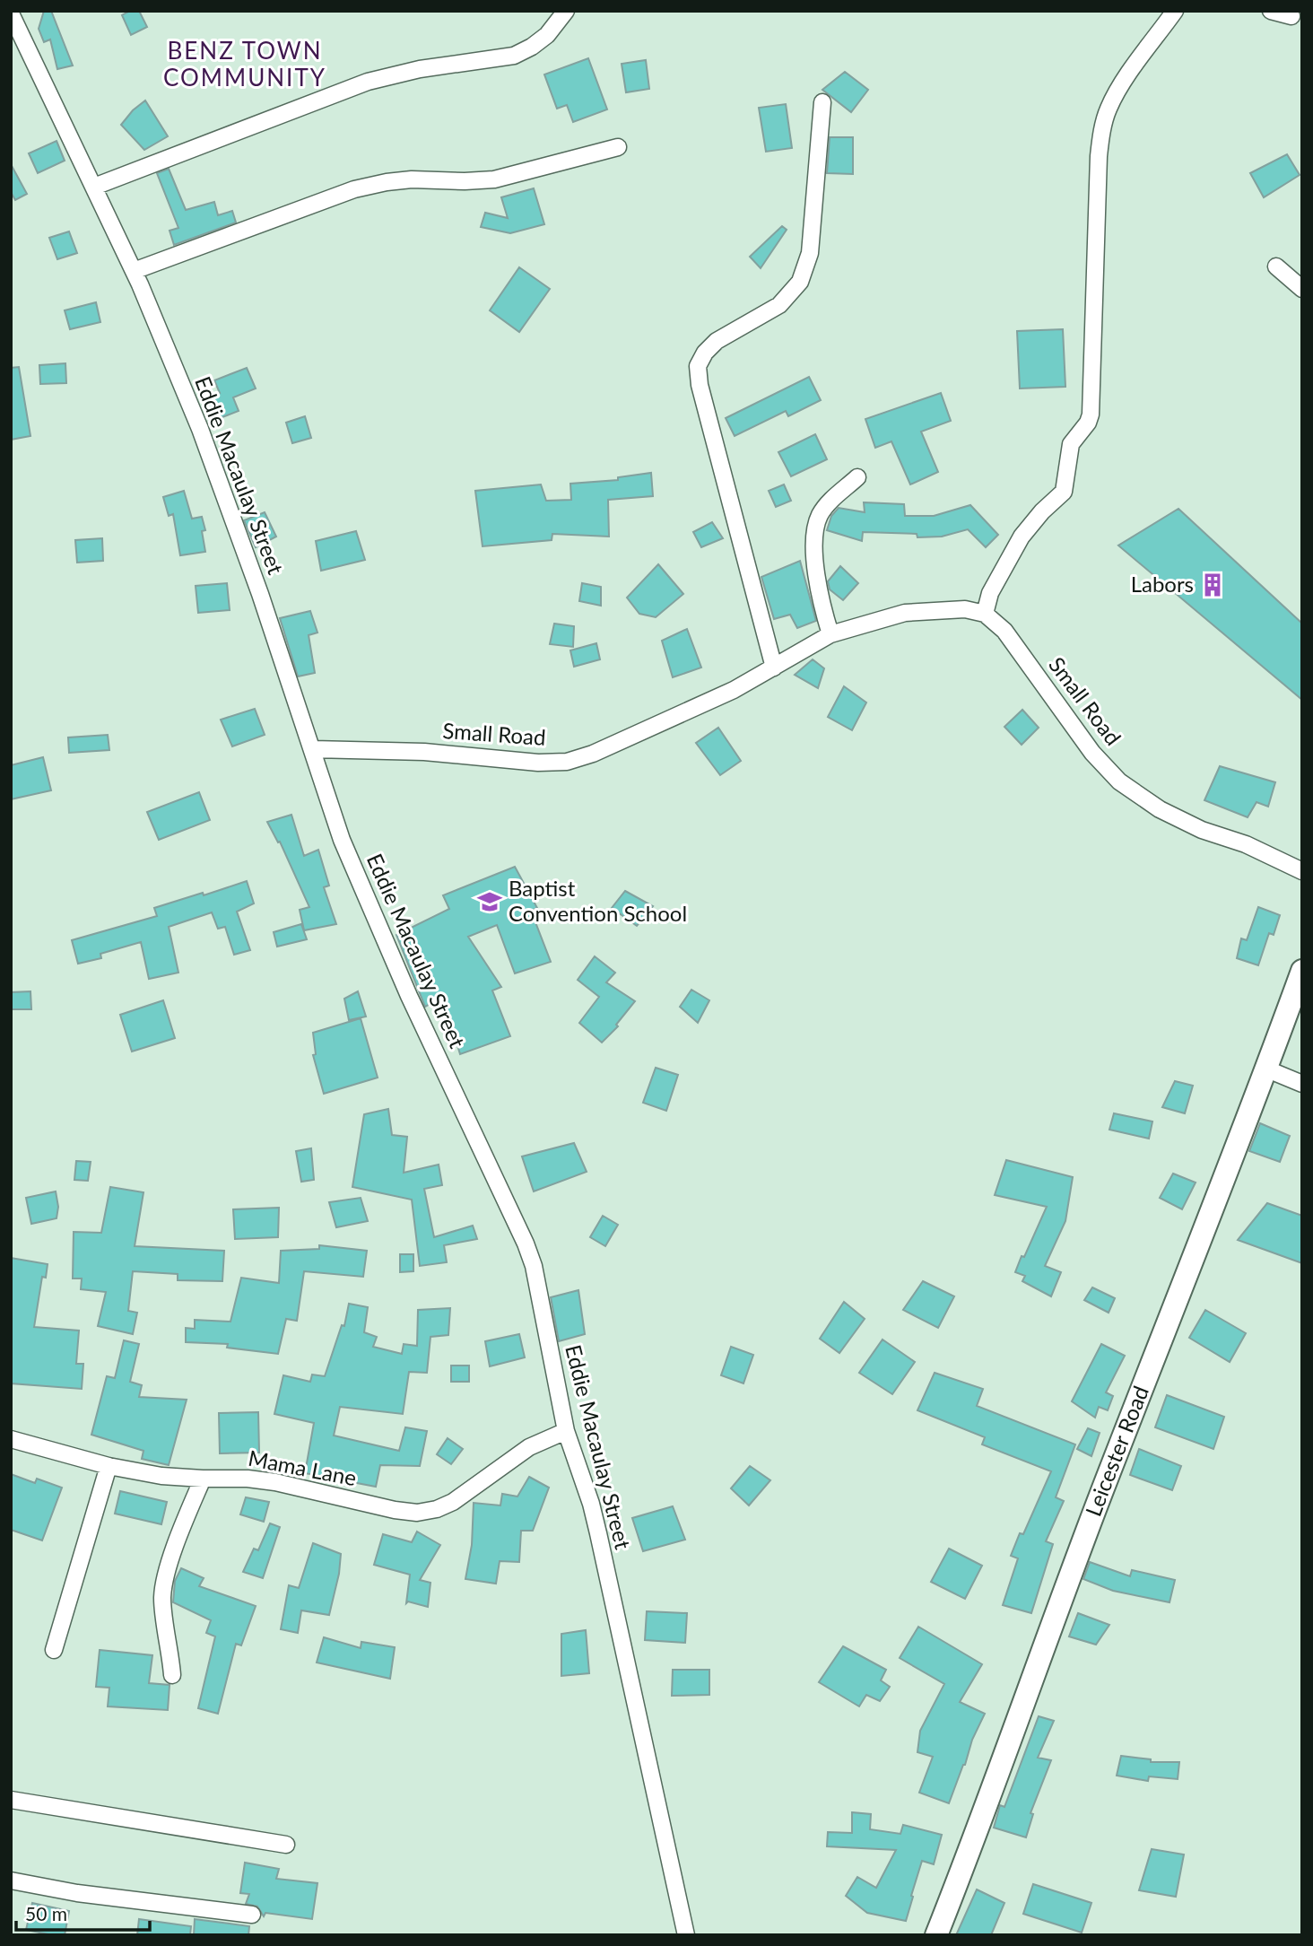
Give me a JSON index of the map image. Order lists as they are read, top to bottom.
{
  "streets": {
    "street": [
      "Eddie Macaulay Street",
      "Small Road",
      "Leicester Road",
      "Mama Lane"
    ]
  },
  "crossings": [
    ["Eddie Macaulay Street", "Small Road"],
    ["Eddie Macaulay Street", "Mama Lane"]
  ],
  "districts": ["BENZ TOWN COMMUNITY"],
  "places": {
    "building": ["Labors"],
    "school or university": ["Baptist Convention School"]
  },
  "scale_bar": "50 m"
}
